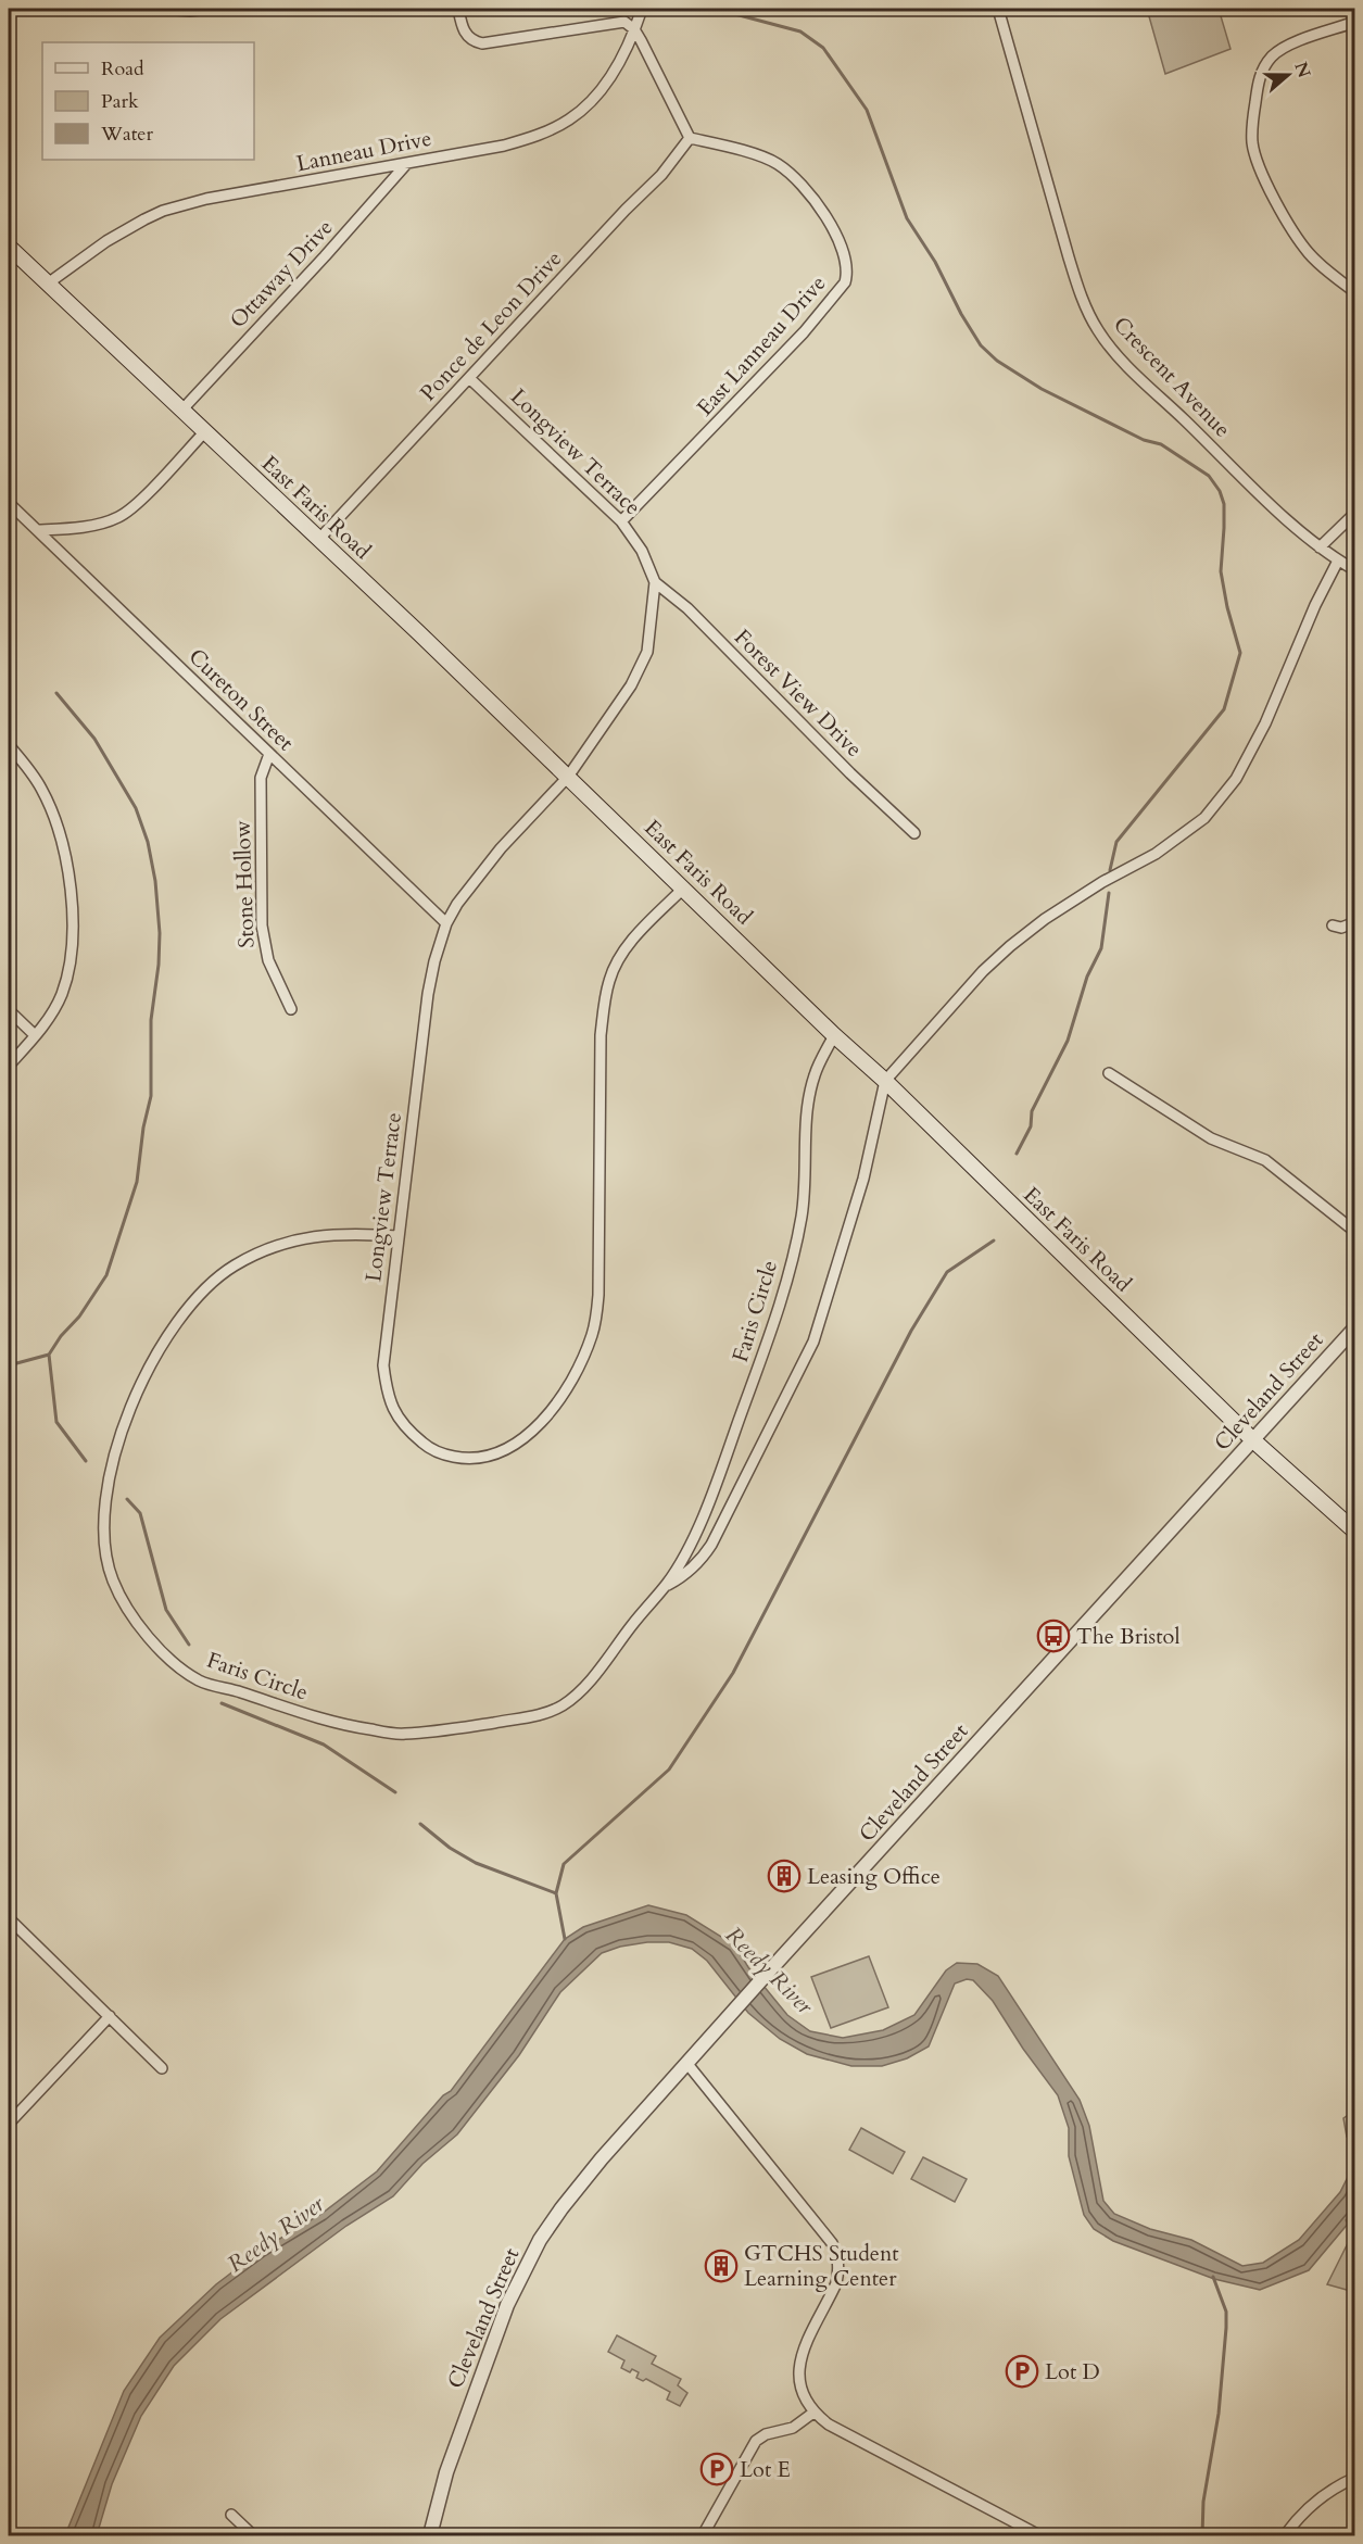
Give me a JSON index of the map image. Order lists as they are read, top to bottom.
{
  "streets": {
    "main road": ["East Faris Road"],
    "street": [
      "Lanneau Drive",
      "Ottaway Drive",
      "Ponce de Leon Drive",
      "East Lanneau Drive",
      "Crescent Avenue",
      "Longview Terrace",
      "Forest View Drive",
      "Cureton Street",
      "Stone Hollow",
      "Faris Circle",
      "Cleveland Street"
    ]
  },
  "crossings": [
    ["Lanneau Drive", "Ottaway Drive"],
    ["Lanneau Drive", "East Faris Road"],
    ["Ottaway Drive", "East Faris Road"],
    ["Ponce de Leon Drive", "East Lanneau Drive"],
    ["Ponce de Leon Drive", "Longview Terrace"],
    ["Ponce de Leon Drive", "East Faris Road"],
    ["East Lanneau Drive", "Longview Terrace"],
    ["Longview Terrace", "East Faris Road"],
    ["Longview Terrace", "Forest View Drive"],
    ["Longview Terrace", "Cureton Street"],
    ["Longview Terrace", "Faris Circle"],
    ["East Faris Road", "Faris Circle"],
    ["East Faris Road", "Cleveland Street"],
    ["Cureton Street", "Stone Hollow"]
  ],
  "water": ["Reedy River"],
  "places": {
    "bus stop": ["The Bristol"],
    "building": ["Leasing Office", "GTCHS Student Learning Center"],
    "parking": ["Lot D", "Lot E"]
  },
  "legend": ["Road", "Park", "Water"],
  "north": "right"
}
